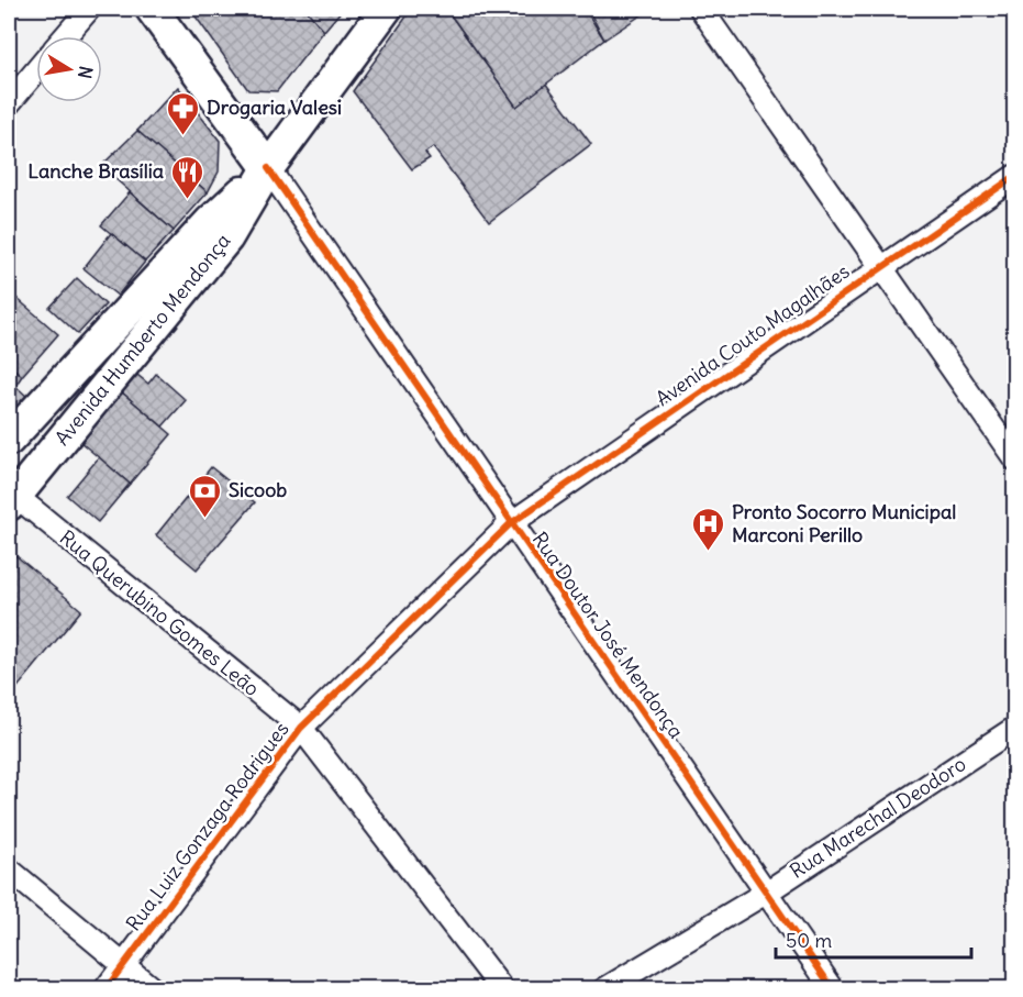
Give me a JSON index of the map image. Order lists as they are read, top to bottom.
{
  "streets": {
    "main road": ["Avenida Humberto Mendonça", "Rua Doutor José Mendonça"],
    "street": [
      "Avenida Couto Magalhães",
      "Rua Querubino Gomes Leão",
      "Rua Marechal Deodoro",
      "Rua Luiz Gonzaga Rodrigues"
    ]
  },
  "crossings": [
    ["Avenida Couto Magalhães", "Rua Doutor José Mendonça"],
    ["Avenida Couto Magalhães", "Rua Luiz Gonzaga Rodrigues"],
    ["Avenida Humberto Mendonça", "Rua Querubino Gomes Leão"],
    ["Avenida Humberto Mendonça", "Rua Doutor José Mendonça"],
    ["Rua Querubino Gomes Leão", "Rua Luiz Gonzaga Rodrigues"],
    ["Rua Doutor José Mendonça", "Rua Marechal Deodoro"],
    ["Rua Doutor José Mendonça", "Rua Luiz Gonzaga Rodrigues"]
  ],
  "places": {
    "pharmacy": ["Drogaria Valesi"],
    "restaurant": ["Lanche Brasília"],
    "bank": ["Sicoob"],
    "hospital": ["Pronto Socorro Municipal Marconi Perillo"]
  },
  "scale_bar": "50 m",
  "north": "right"
}
